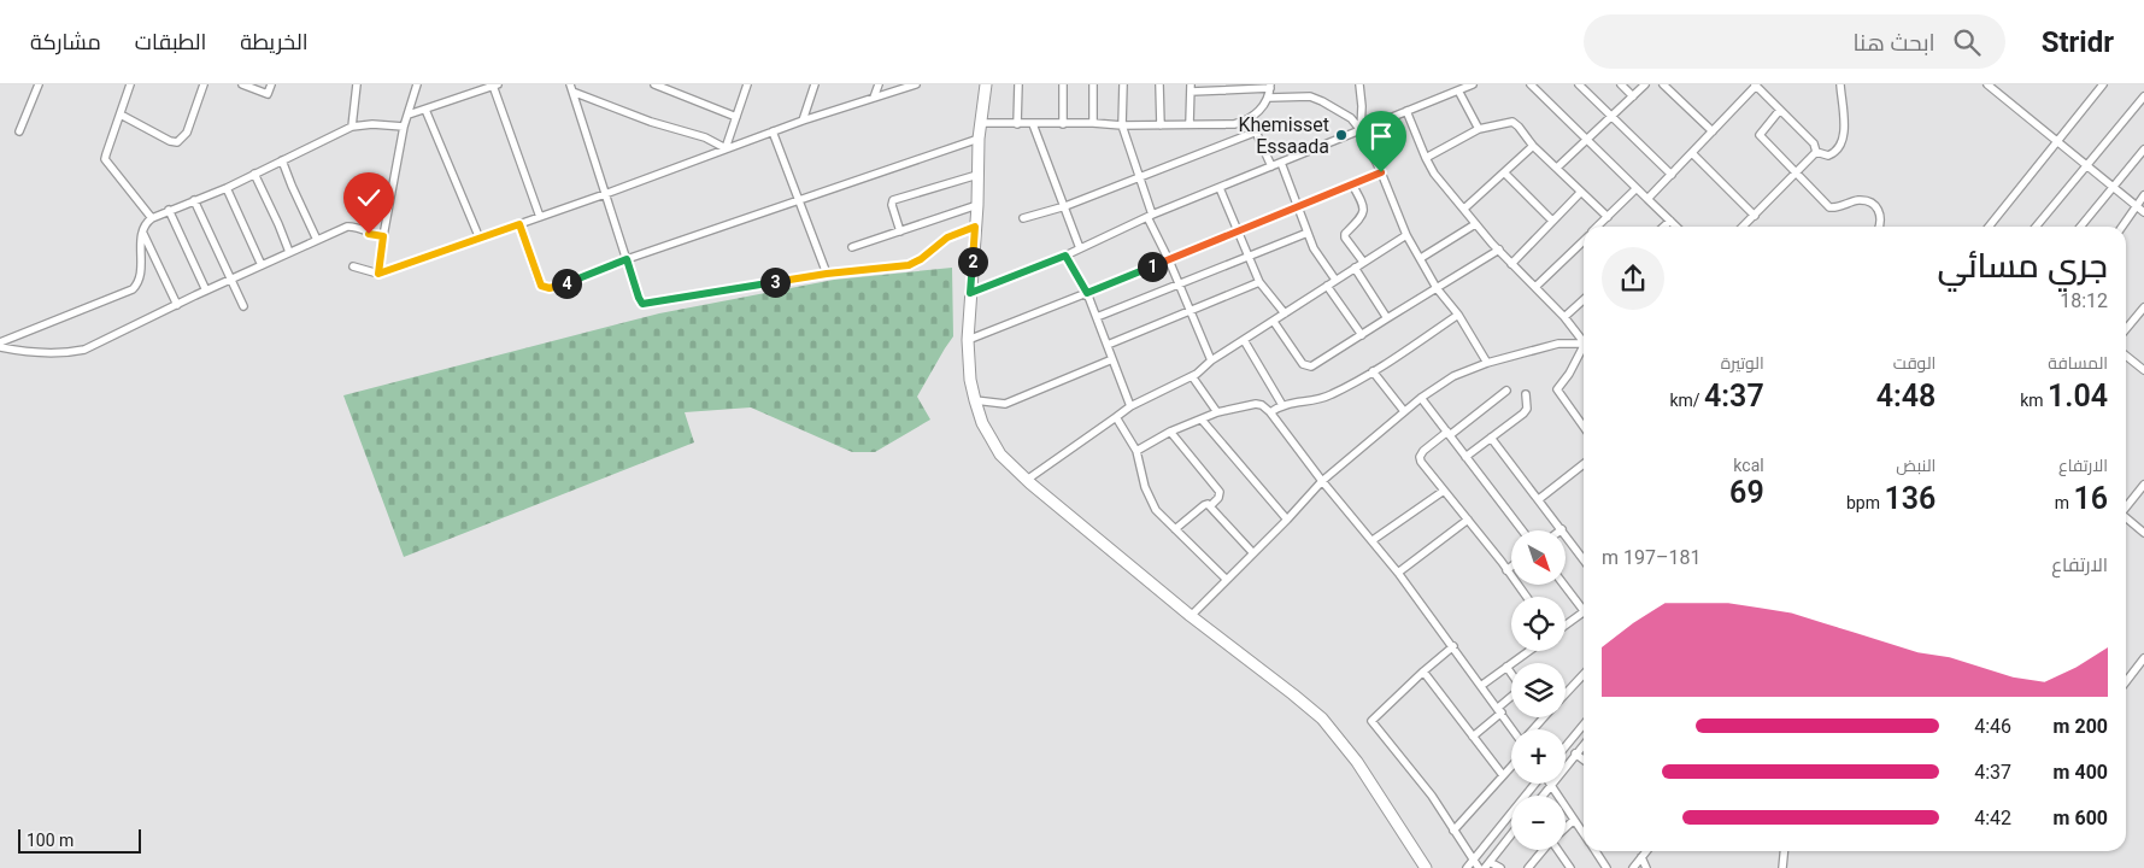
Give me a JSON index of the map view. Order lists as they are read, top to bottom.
{
  "places": ["Khemisset Essaada"],
  "scale_bar": "100 m",
  "north": "bottom right",
  "page": {
    "header": "Stridr",
    "search": "ابحث هنا",
    "nav": ["الخريطة", "الطبقات", "مشاركة"],
    "heading": ["جري مسائي", "18:12"],
    "pins": [
      "2",
      "1",
      "3",
      "4"
    ],
    "stats": [
      ["المسافة", "1.04 km"],
      ["الوقت", "4:48"],
      ["الوتيرة", "4:37 /km"],
      ["الارتفاع", "16 m"],
      ["النبض", "136 bpm"],
      ["kcal", "69"]
    ],
    "map_buttons": ["+", "−"],
    "chart": ["الارتفاع", "181–197 m"],
    "list": [
      {
        "name": "200 m",
        "note": "4:46"
      },
      {
        "name": "400 m",
        "note": "4:37"
      },
      {
        "name": "600 m",
        "note": "4:42"
      }
    ],
    "scale": "100 m"
  }
}
